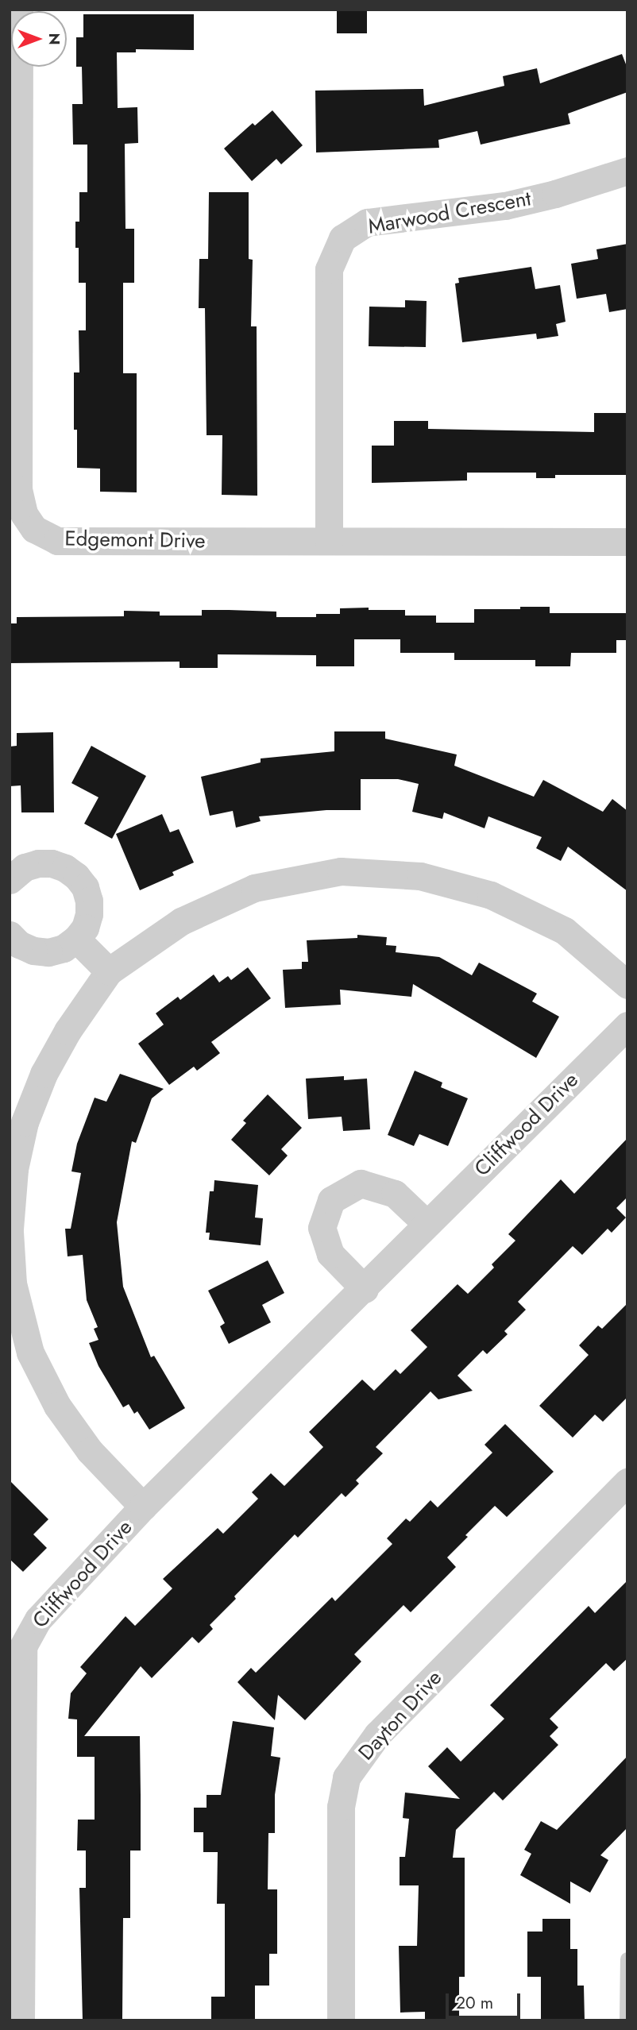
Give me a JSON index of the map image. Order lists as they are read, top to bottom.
{
  "streets": {
    "street": [
      "Marwood Crescent",
      "Edgemont Drive",
      "Cliffwood Drive",
      "Dayton Drive"
    ]
  },
  "crossings": [
    ["Marwood Crescent", "Edgemont Drive"]
  ],
  "scale_bar": "20 m",
  "north": "right"
}
